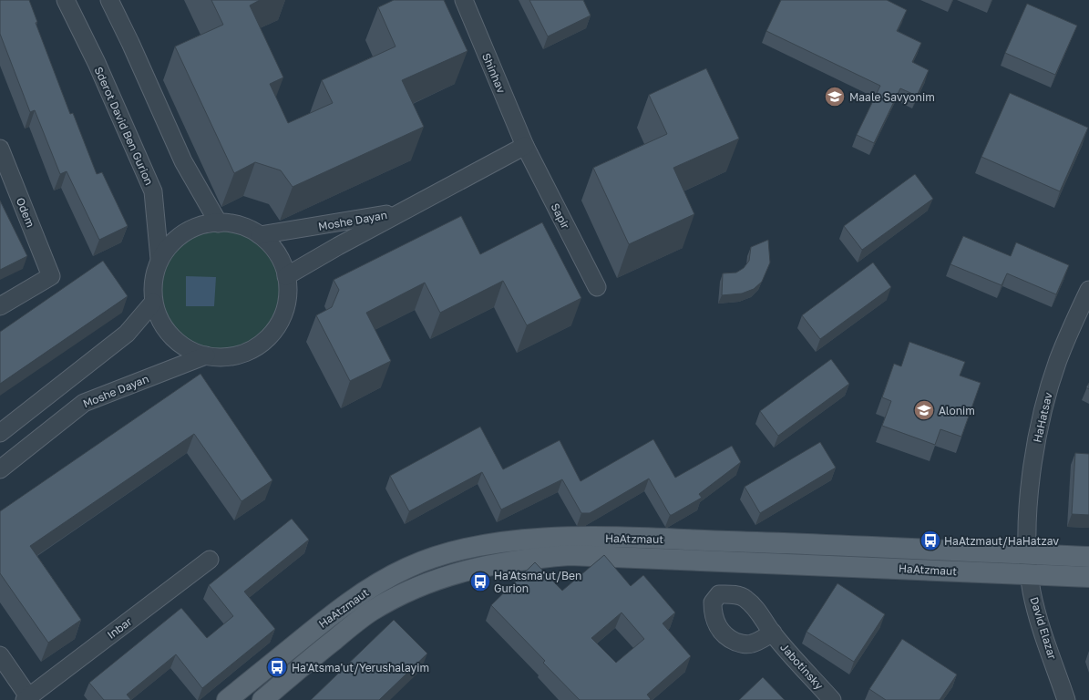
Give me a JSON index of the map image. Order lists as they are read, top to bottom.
{
  "streets": {
    "main road": ["HaAtzmaut"],
    "street": [
      "Shinhav",
      "Sderot David Ben Gurion",
      "Odem",
      "Sapir",
      "Moshe Dayan",
      "HaHatsav",
      "Inbar",
      "David Elazar",
      "Jabotinsky"
    ]
  },
  "crossings": [
    ["Shinhav", "Sapir"],
    ["Shinhav", "Moshe Dayan"],
    ["Sapir", "Moshe Dayan"],
    ["HaHatsav", "HaAtzmaut"],
    ["HaHatsav", "David Elazar"],
    ["HaAtzmaut", "David Elazar"]
  ],
  "places": {
    "school or university": ["Maale Savyonim", "Alonim"],
    "bus stop": ["HaAtzmaut/HaHatzav", "Ha'Atsma'ut/Ben Gurion", "Ha'Atsma'ut/Yerushalayim"]
  }
}
